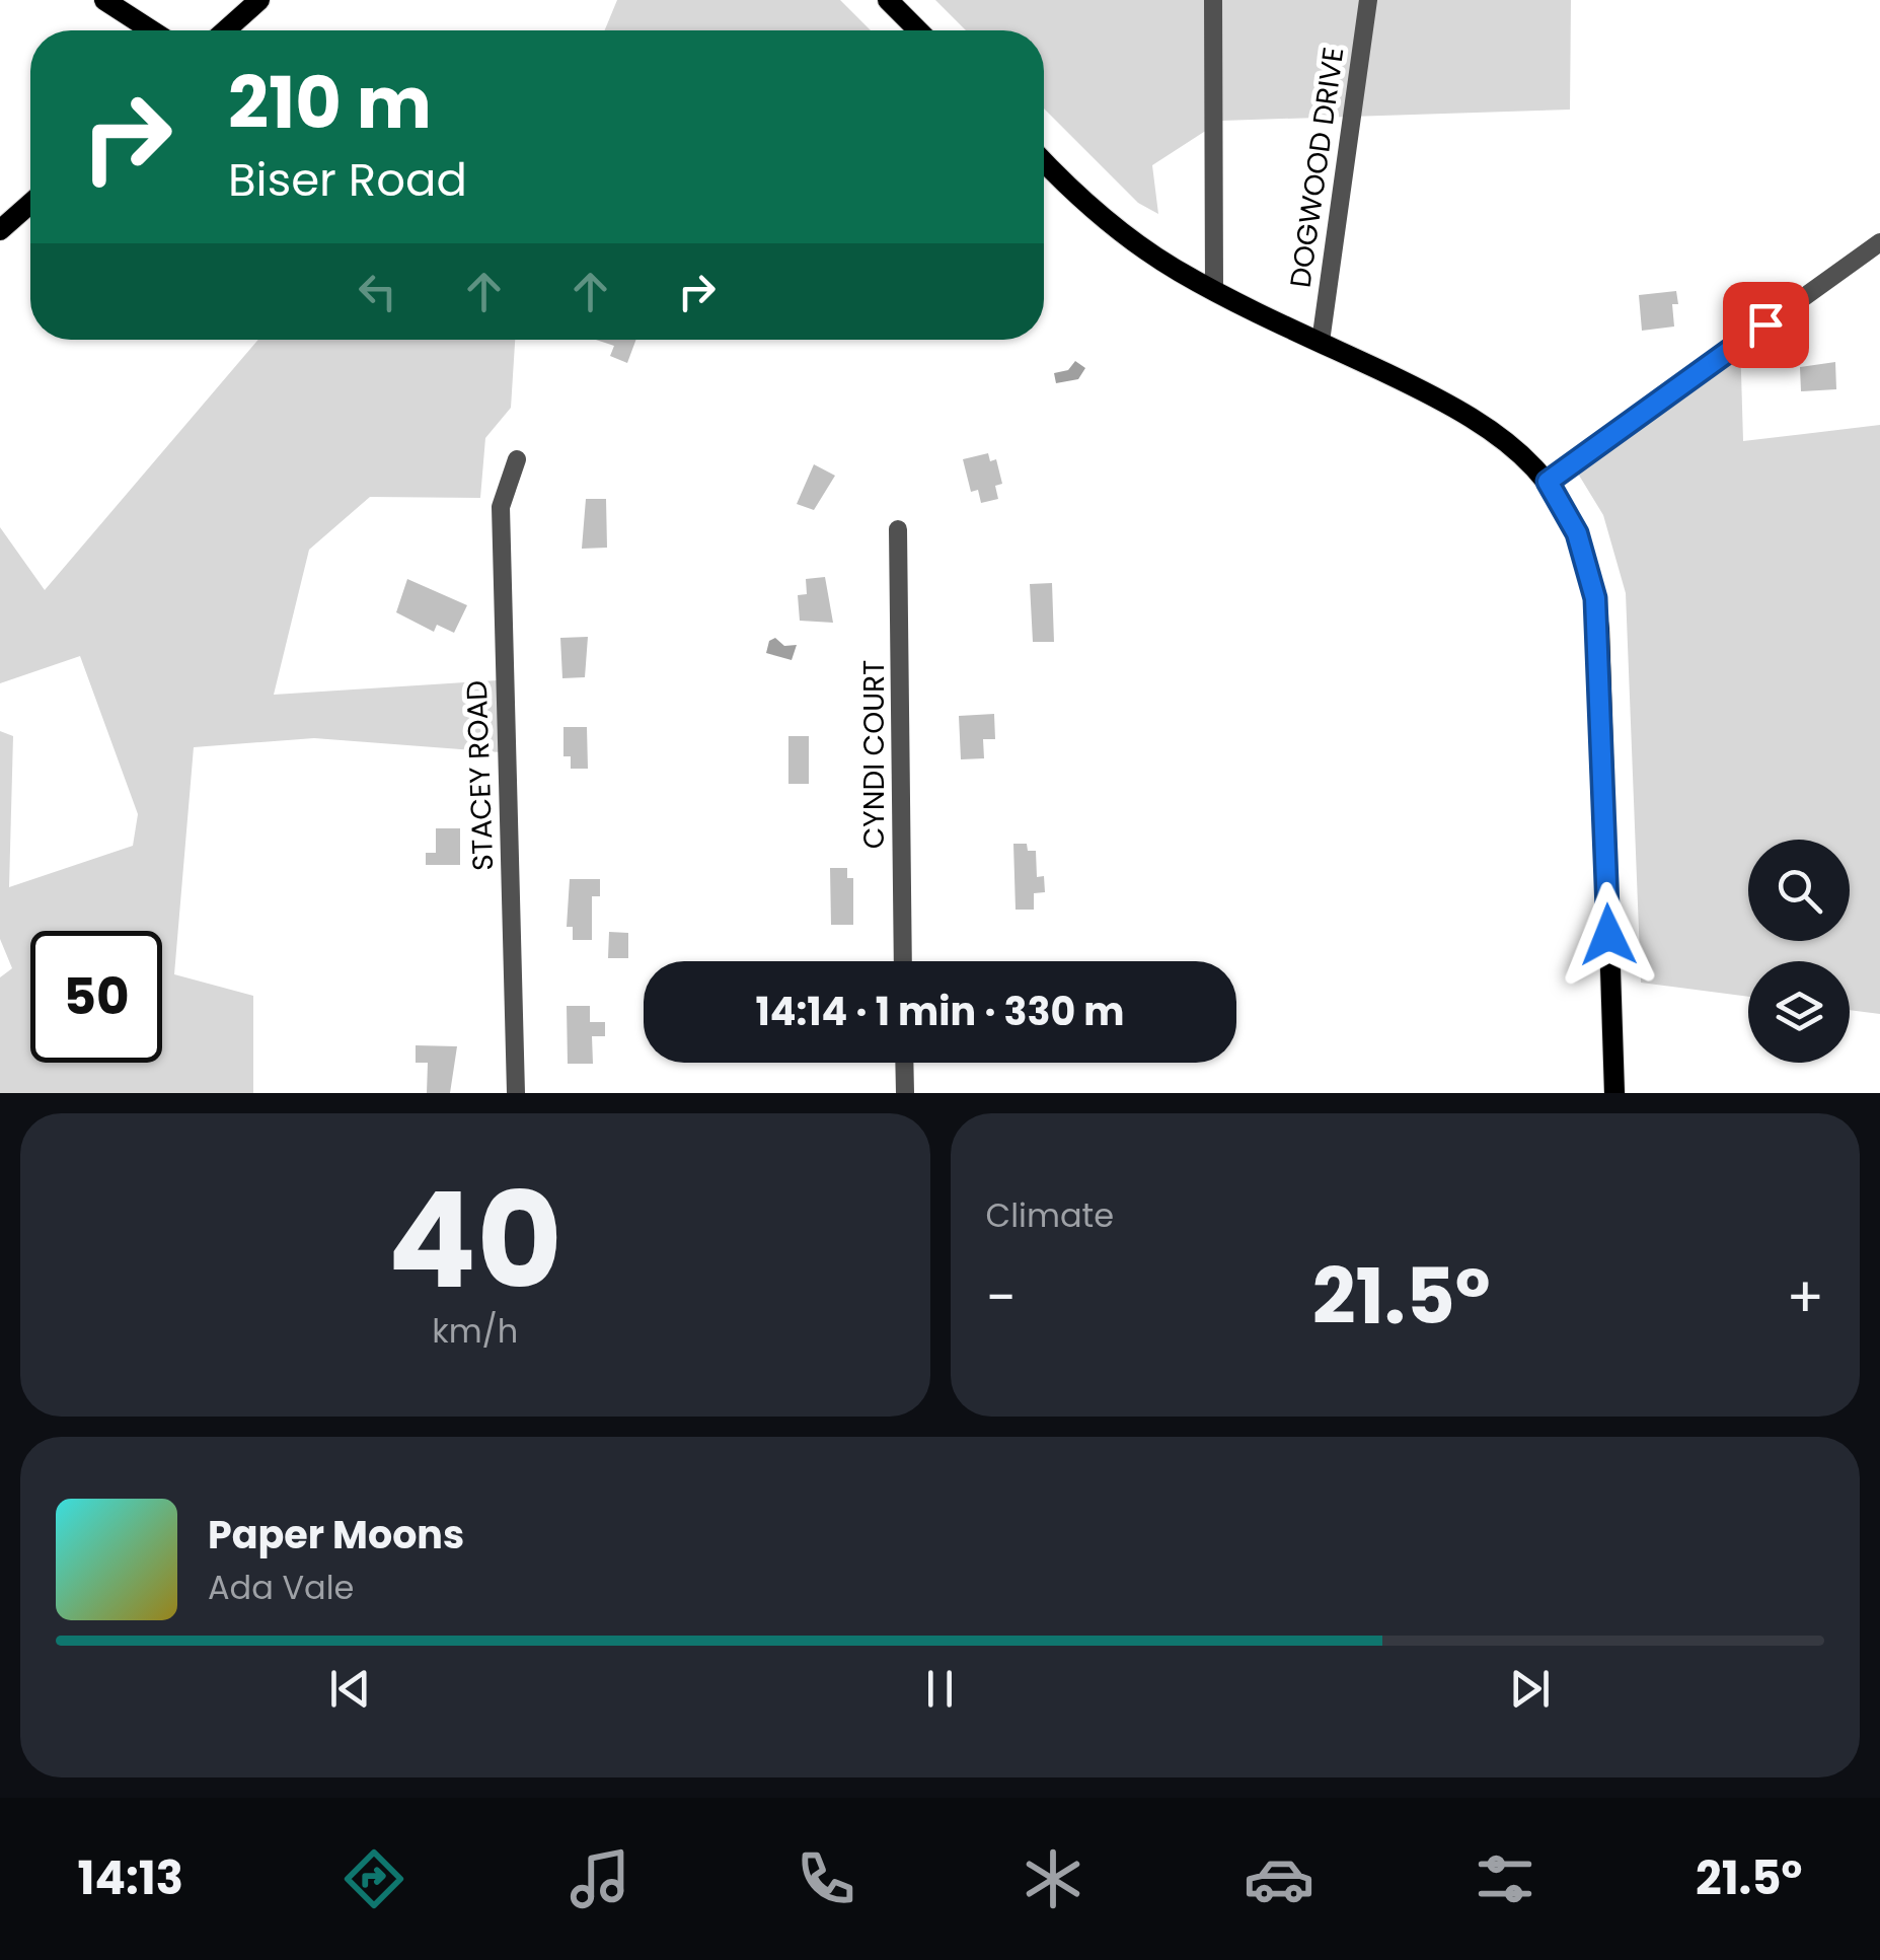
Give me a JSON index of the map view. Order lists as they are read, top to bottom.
{
  "streets": {
    "street": ["DOGWOOD DRIVE", "CYNDI COURT", "STACEY ROAD"]
  },
  "page": {
    "turn": ["210 m", "Biser Road"],
    "limit": "50",
    "trip": "14:14 · 1 min · 330 m",
    "tile": [
      ["40", "km/h"],
      "Climate"
    ],
    "heat": ["−", "21.5°", "+"],
    "song": ["Paper Moons", "Ada Vale"],
    "tabs": ["14:13", "21.5°"]
  }
}
